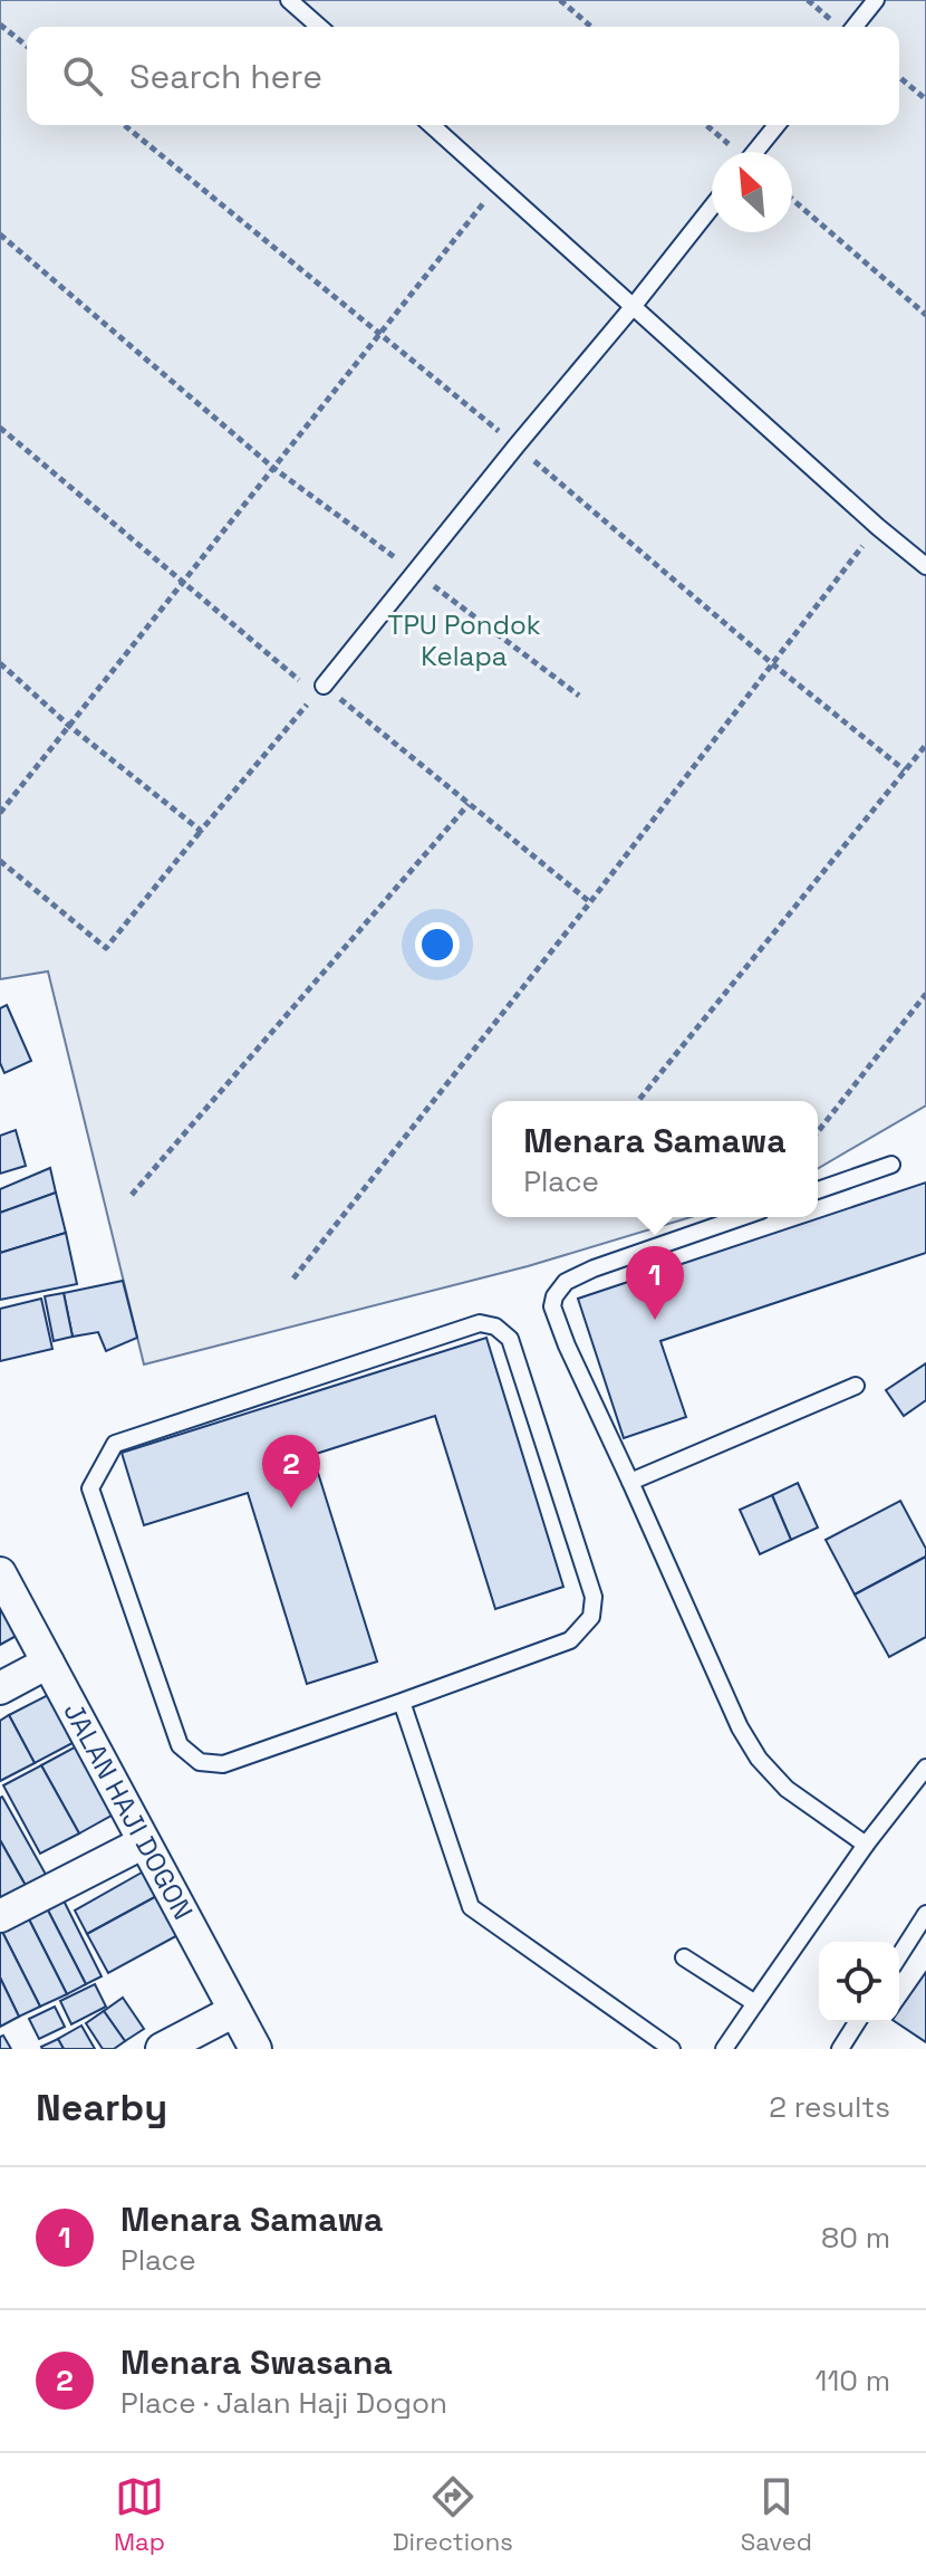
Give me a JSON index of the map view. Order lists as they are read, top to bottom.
{
  "streets": {
    "street": ["JALAN HAJI DOGON"]
  },
  "parks": ["TPU Pondok Kelapa"],
  "north": "top left",
  "page": {
    "search": "Search here",
    "popup": ["Menara Samawa", "Place"],
    "pins": ["1", "2"],
    "heading": ["Nearby", "2 results"],
    "list": [
      {
        "mark": "1",
        "name": "Menara Samawa",
        "note": "Place",
        "value": "80 m"
      },
      {
        "mark": "2",
        "name": "Menara Swasana",
        "note": "Place · Jalan Haji Dogon",
        "value": "110 m"
      }
    ],
    "nav": ["Map", "Directions", "Saved"]
  }
}
